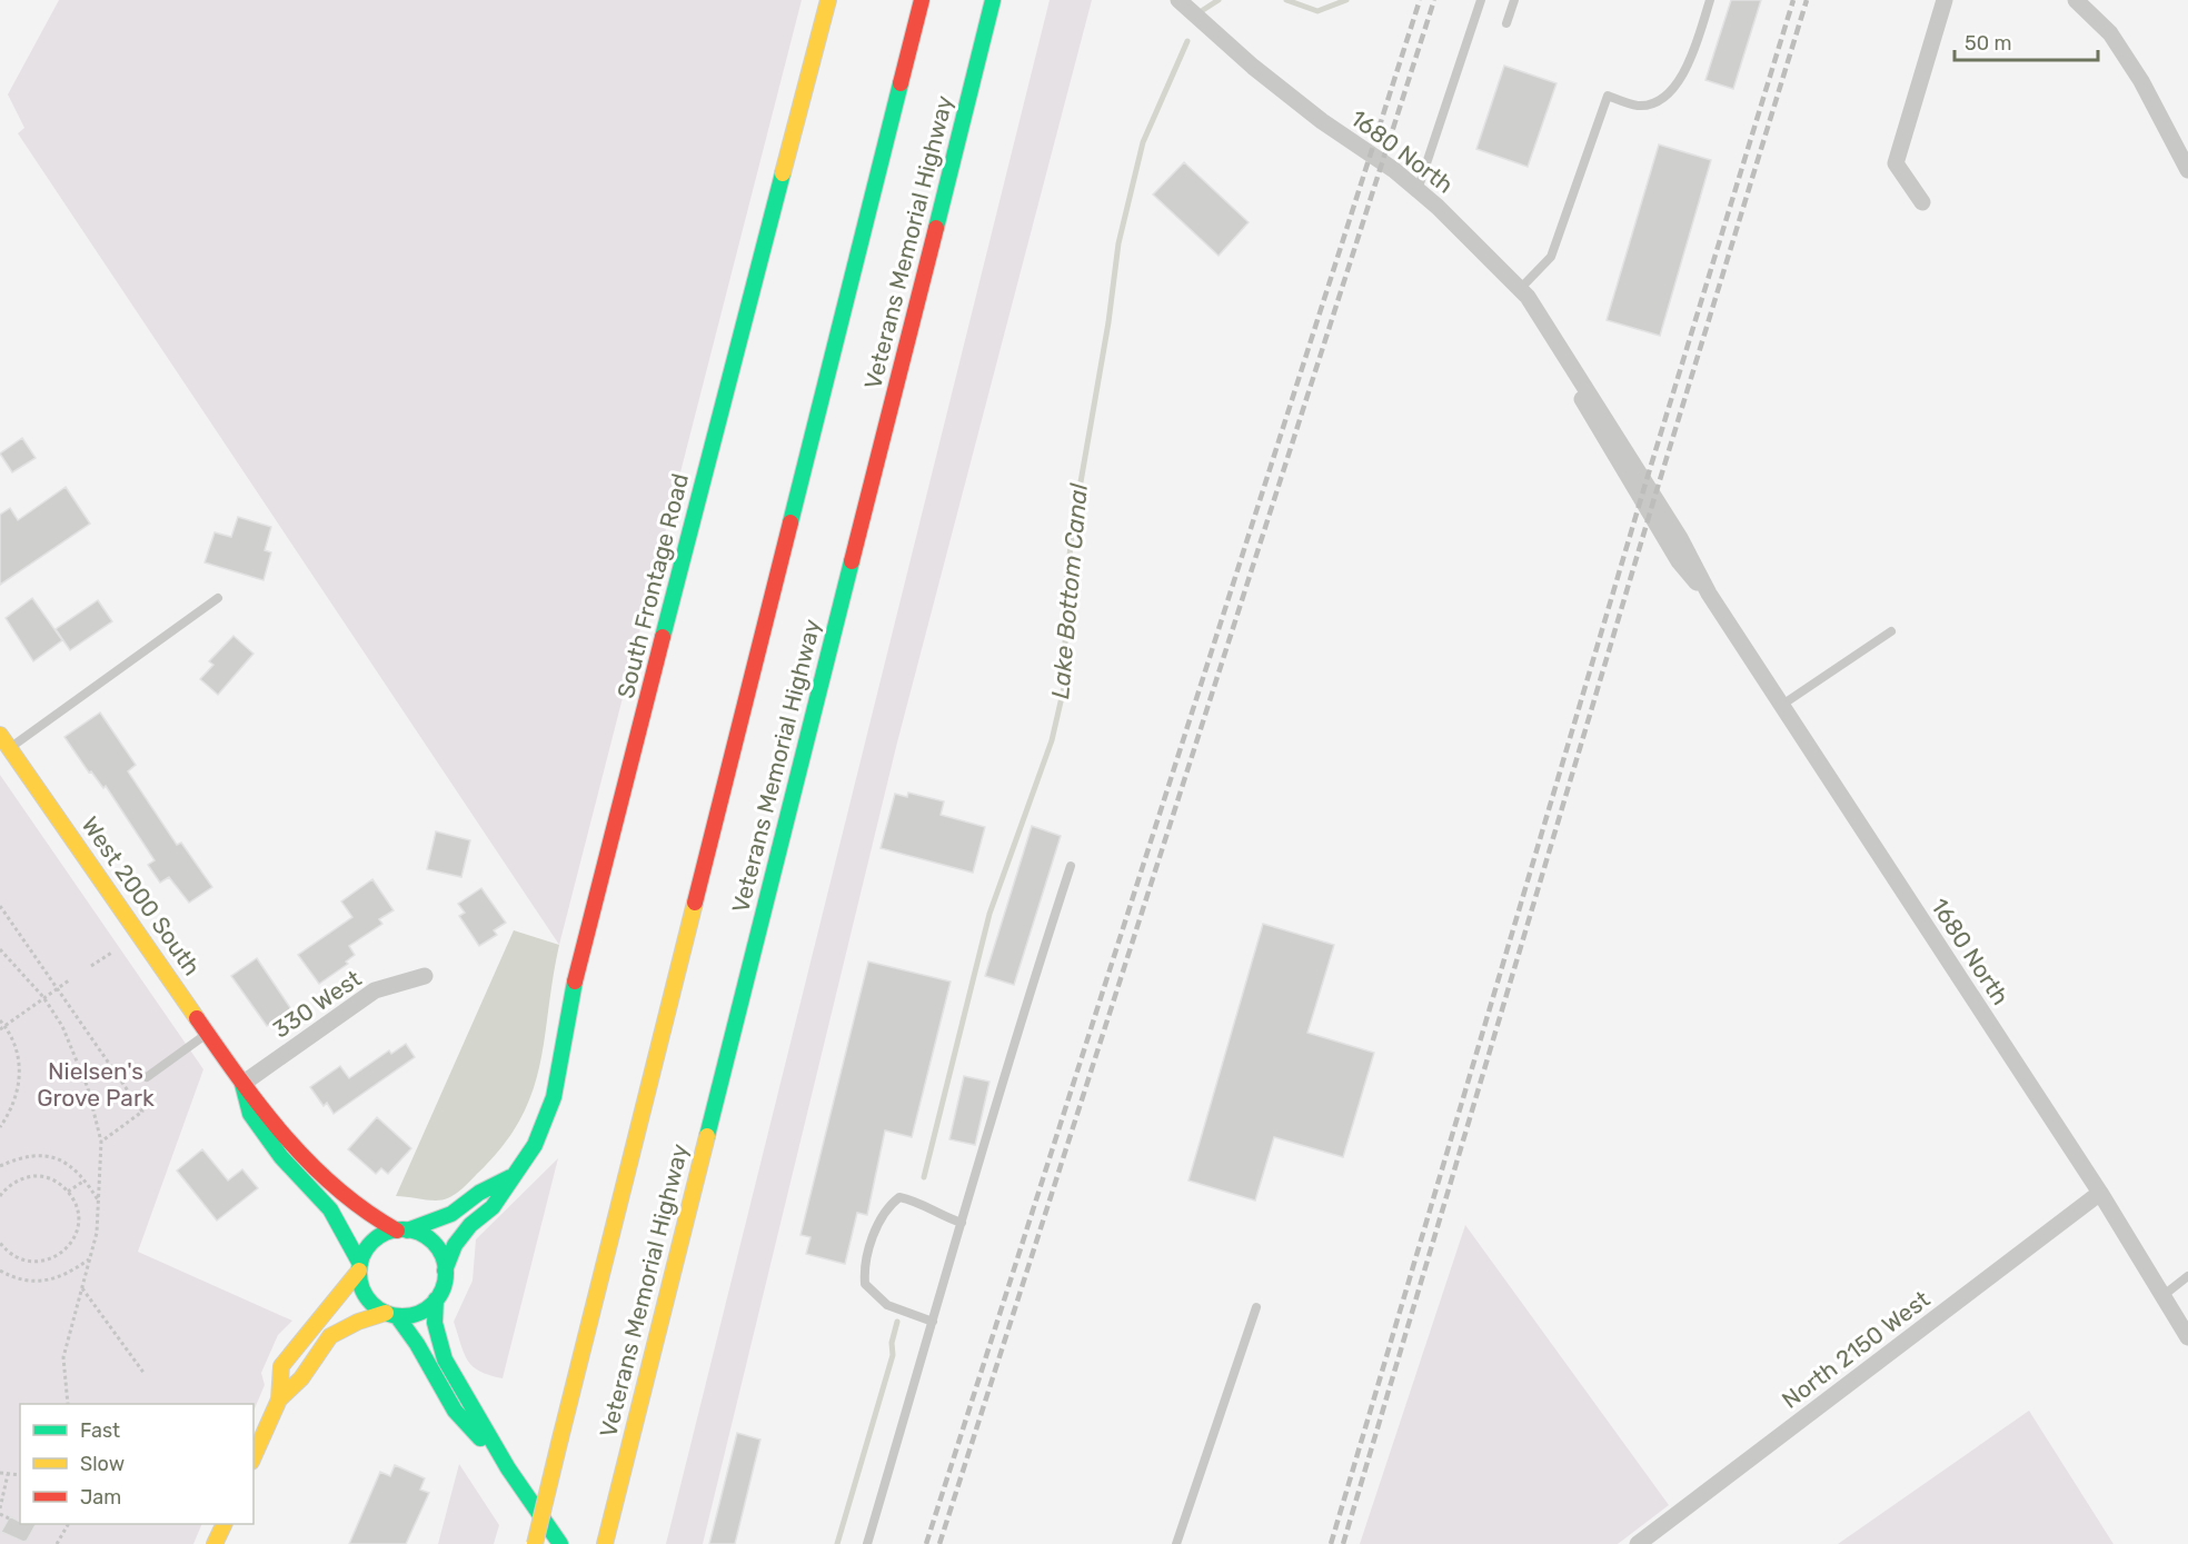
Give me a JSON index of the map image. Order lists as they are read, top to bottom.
{
  "streets": {
    "main road": ["Veterans Memorial Highway", "South Frontage Road", "West 2000 South"],
    "street": ["1680 North", "330 West", "North 2150 West"]
  },
  "crossings": [
    ["1680 North", "North 2150 West"],
    ["South Frontage Road", "West 2000 South"],
    ["West 2000 South", "330 West"]
  ],
  "water": ["Lake Bottom Canal"],
  "parks": ["Nielsen's Grove Park"],
  "legend": ["Fast", "Slow", "Jam"],
  "scale_bar": "50 m"
}
